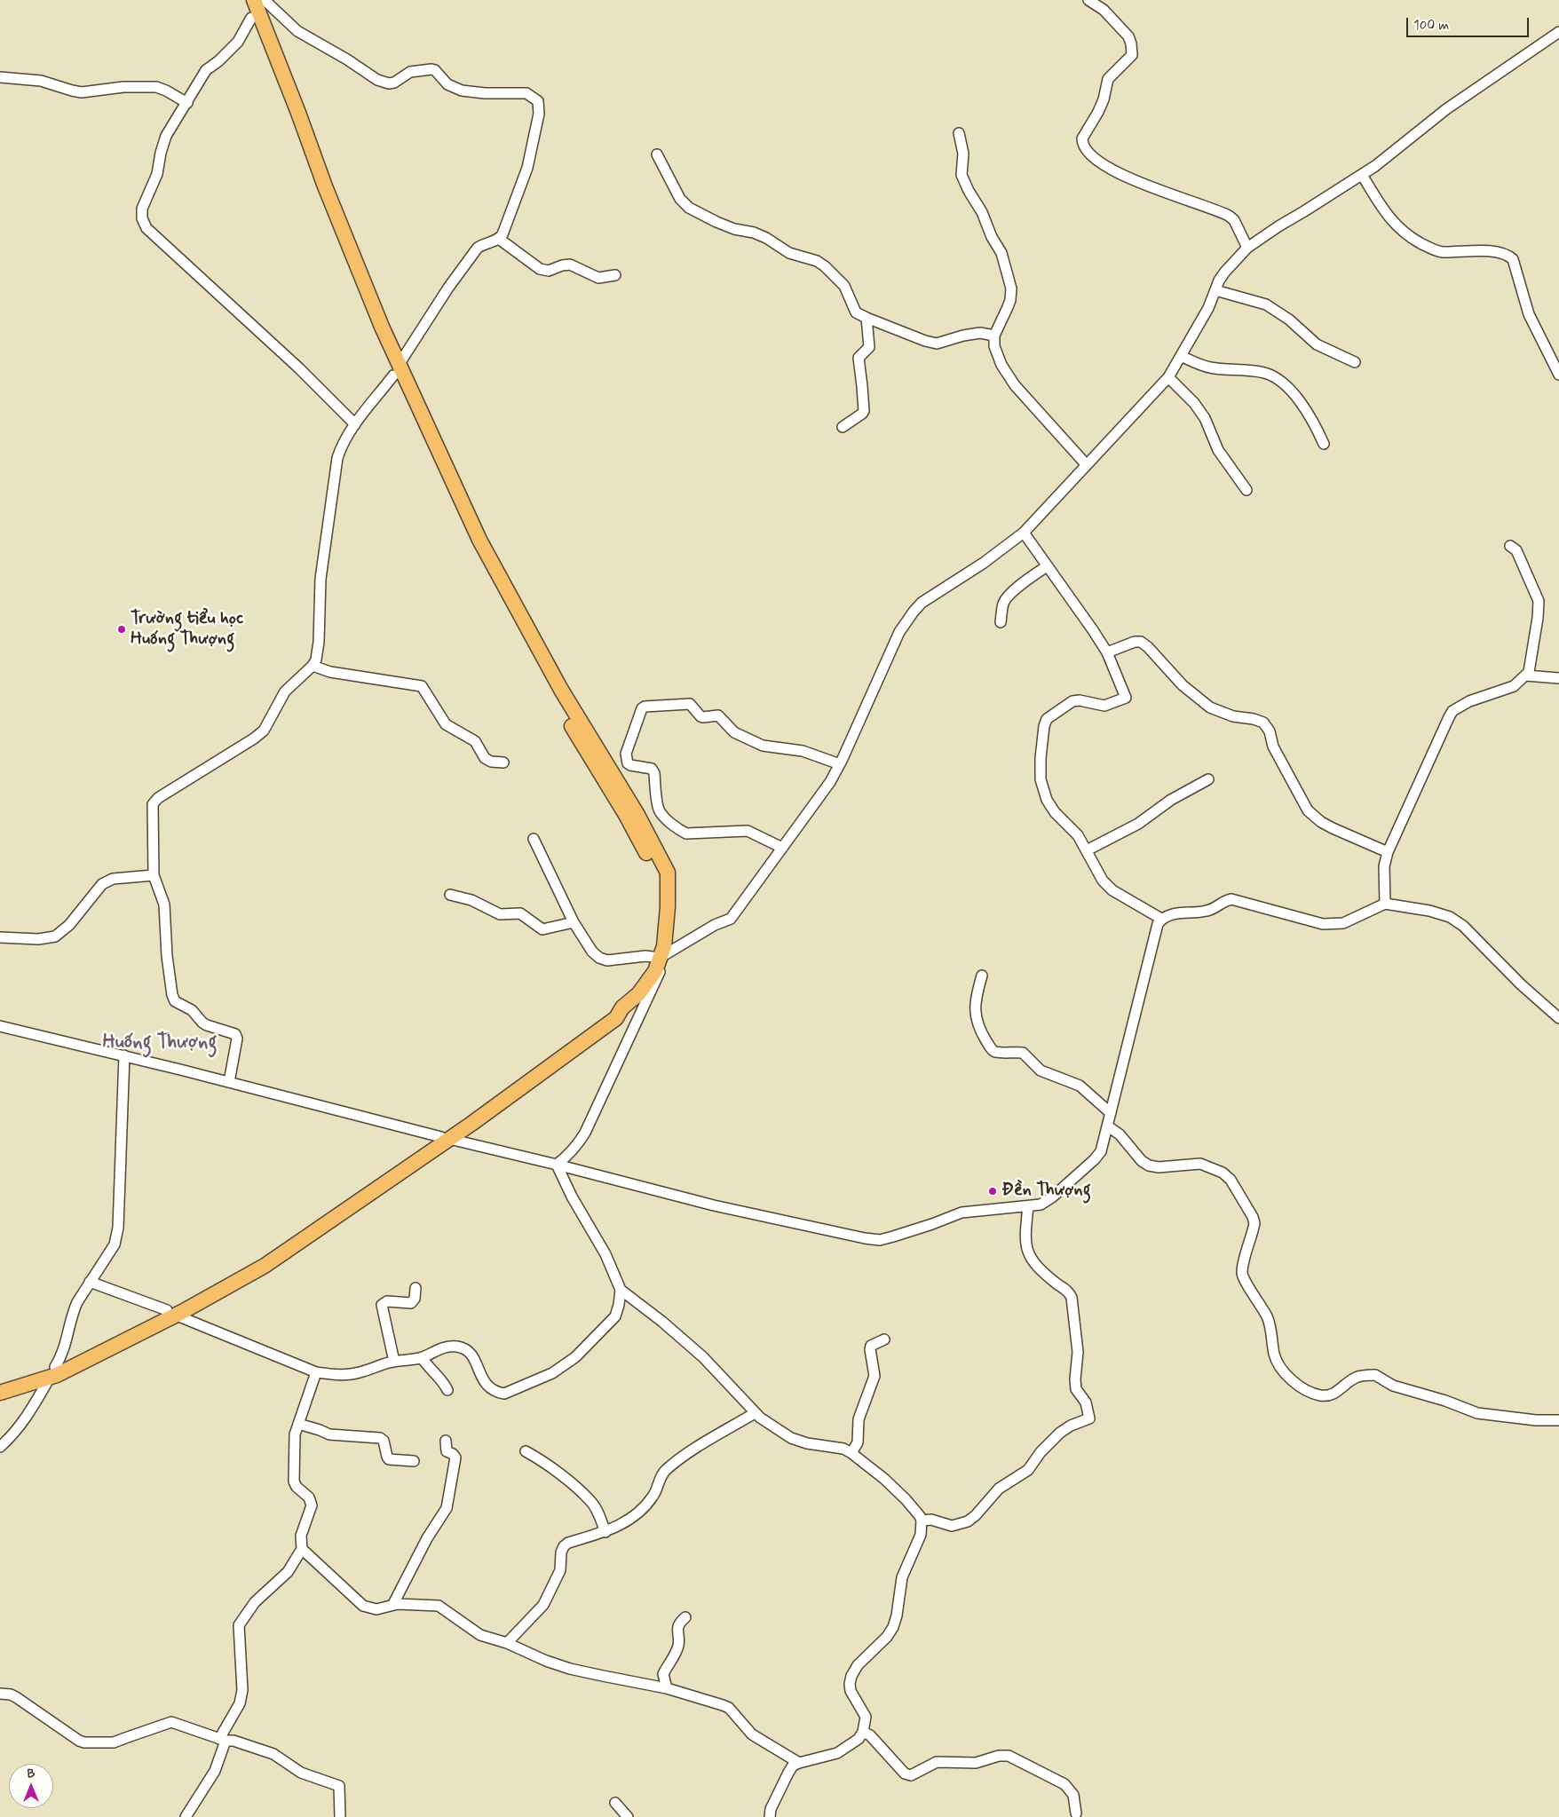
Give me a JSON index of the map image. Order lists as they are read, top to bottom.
{
  "districts": ["Huống Thượng"],
  "places": ["Trường tiểu học Huống Thượng", "Đền Thượng"],
  "scale_bar": "100 m",
  "north": "top"
}
